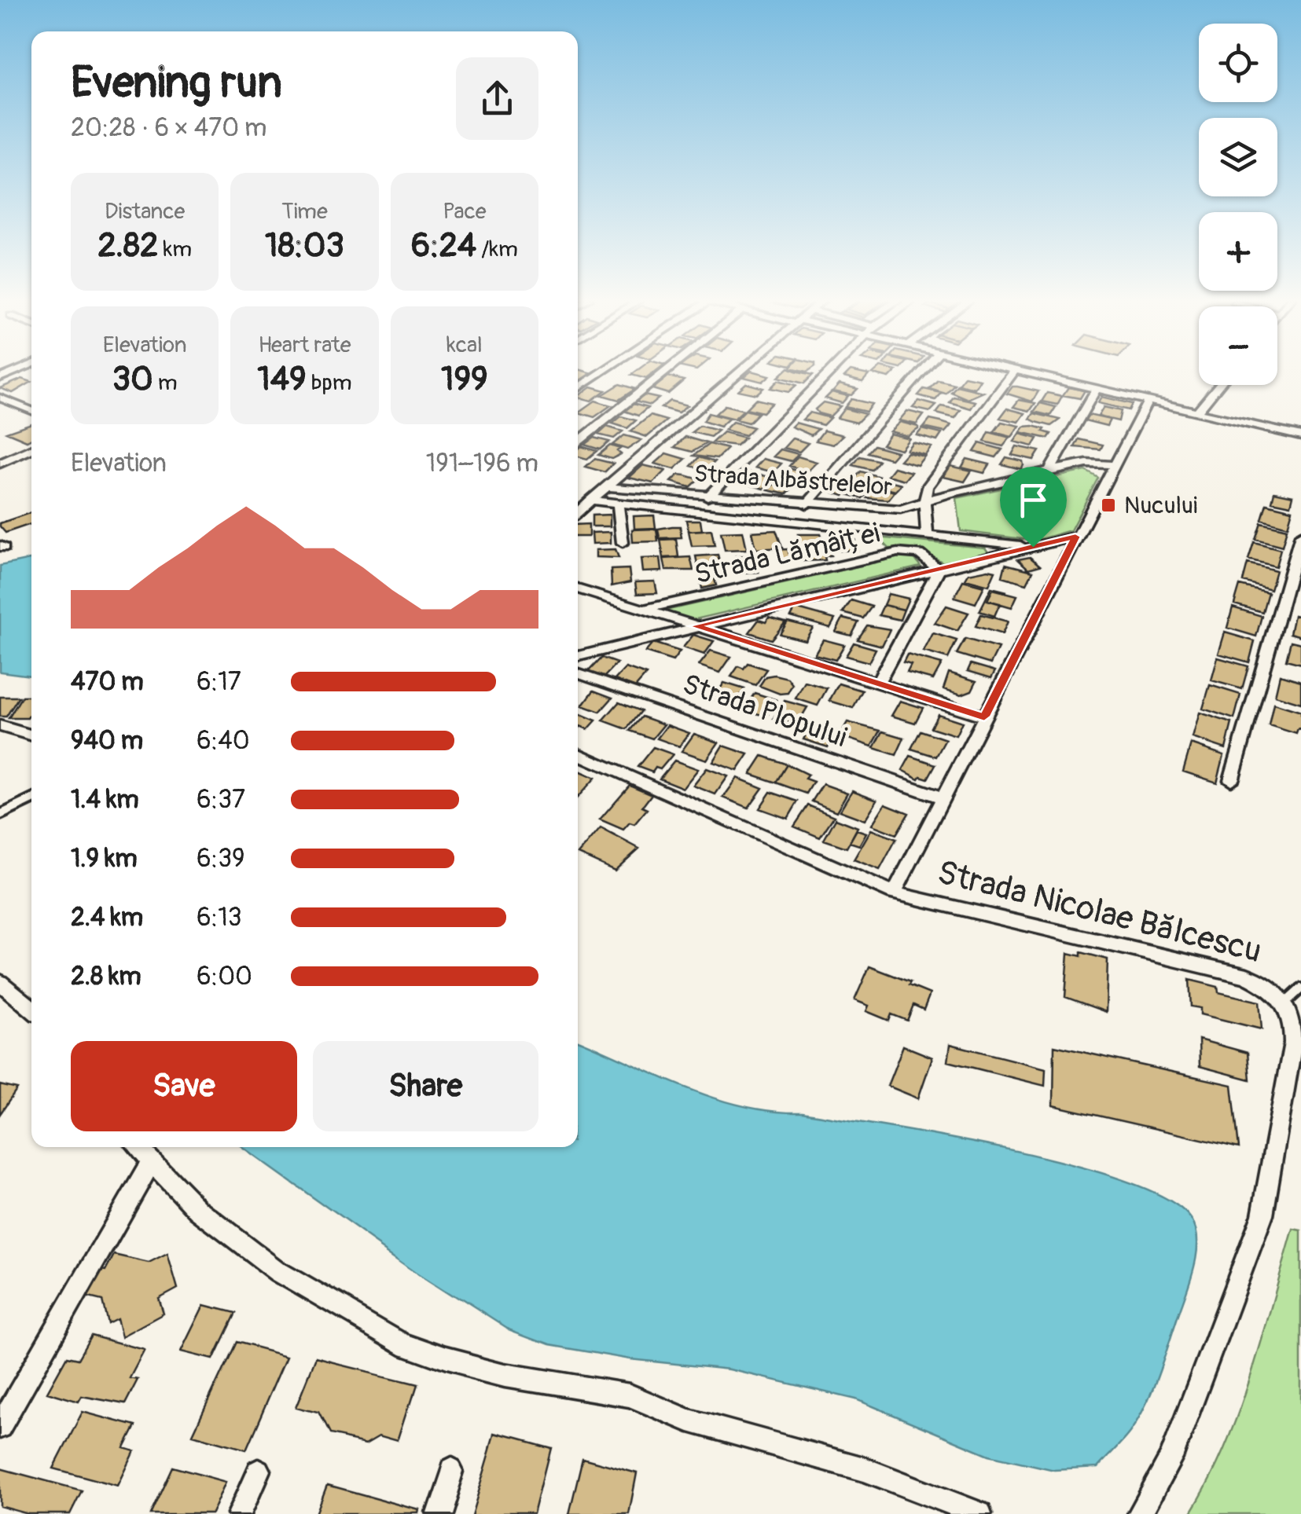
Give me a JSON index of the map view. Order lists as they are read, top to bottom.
{
  "streets": {
    "street": [
      "Strada Albăstrelelor",
      "Strada Lămâiței",
      "Strada Plopului",
      "Strada Nicolae Bălcescu"
    ]
  },
  "crossings": [
    ["Strada Albăstrelelor", "Strada Lămâiței"]
  ],
  "places": {
    "transit": ["Nucului"]
  },
  "page": {
    "map_buttons": ["+", "−"],
    "heading": ["Evening run", "20:28 · 6 × 470 m"],
    "stats": [
      ["Distance", "2.82 km"],
      ["Time", "18:03"],
      ["Pace", "6:24 /km"],
      ["Elevation", "30 m"],
      ["Heart rate", "149 bpm"],
      ["kcal", "199"]
    ],
    "chart": ["Elevation", "191–196 m"],
    "list": [
      {
        "name": "470 m",
        "note": "6:17"
      },
      {
        "name": "940 m",
        "note": "6:40"
      },
      {
        "name": "1.4 km",
        "note": "6:37"
      },
      {
        "name": "1.9 km",
        "note": "6:39"
      },
      {
        "name": "2.4 km",
        "note": "6:13"
      },
      {
        "name": "2.8 km",
        "note": "6:00"
      }
    ],
    "buttons": ["Save", "Share"]
  }
}
